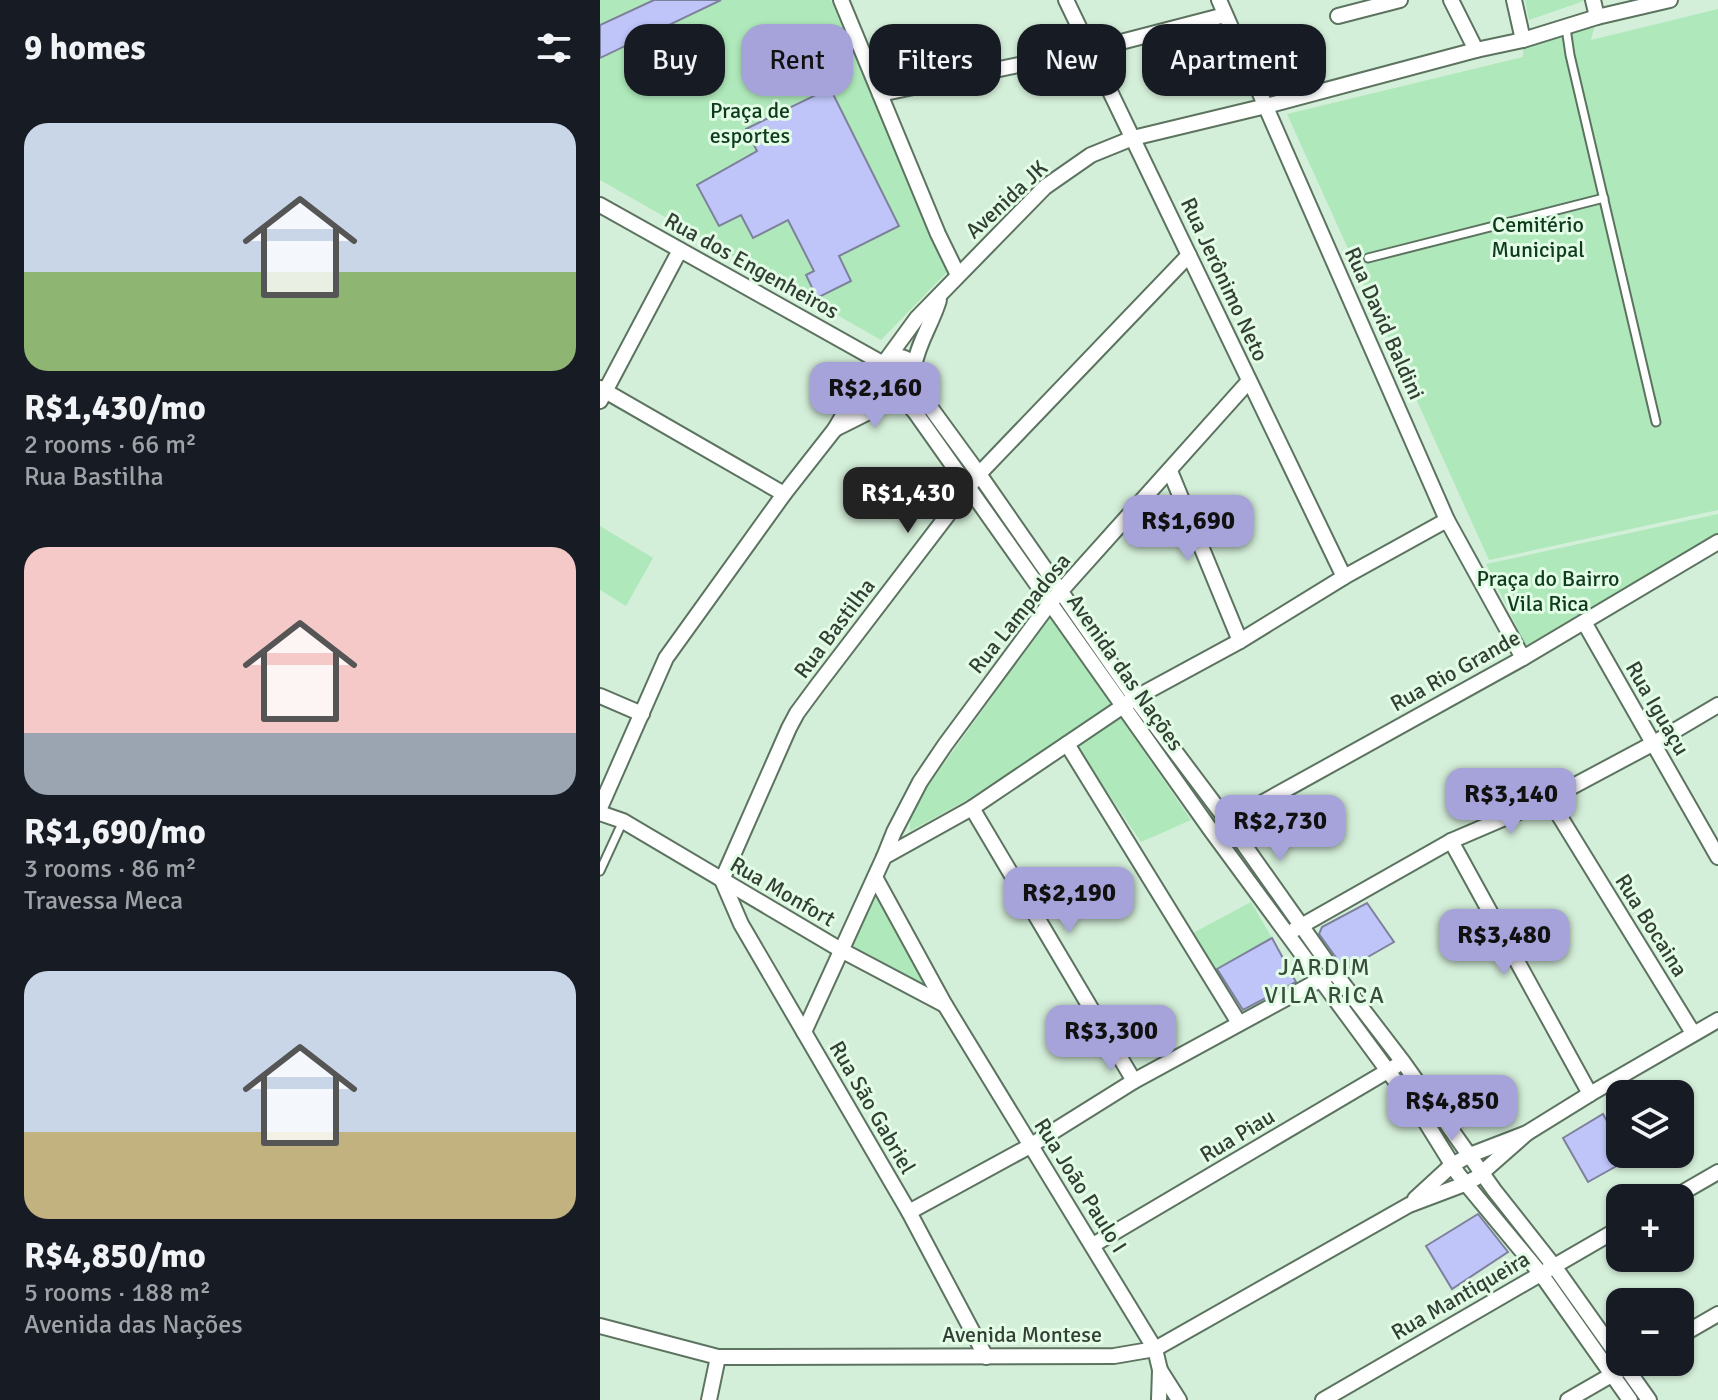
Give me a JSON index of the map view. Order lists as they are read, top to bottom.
{
  "streets": {
    "street": [
      "Avenida JK",
      "Rua dos Engenheiros",
      "Rua Jerônimo Neto",
      "Rua David Baldini",
      "Rua Lampadosa",
      "Rua Bastilha",
      "Rua Rio Grande",
      "Avenida das Nações",
      "Rua Iguaçu",
      "Rua Monfort",
      "Rua Bocaina",
      "Rua São Gabriel",
      "Rua Piau",
      "Rua João Paulo I",
      "Rua Mantiqueira",
      "Avenida Montese"
    ]
  },
  "crossings": [
    ["Avenida JK", "Rua dos Engenheiros"],
    ["Avenida JK", "Rua Jerônimo Neto"],
    ["Avenida JK", "Rua David Baldini"],
    ["Avenida JK", "Avenida das Nações"],
    ["Avenida JK", "Rua Monfort"],
    ["Rua dos Engenheiros", "Avenida das Nações"],
    ["Rua Jerônimo Neto", "Rua Lampadosa"],
    ["Rua Jerônimo Neto", "Rua Bastilha"],
    ["Rua David Baldini", "Rua Rio Grande"],
    ["Rua Lampadosa", "Avenida das Nações"],
    ["Rua Lampadosa", "Rua Monfort"],
    ["Rua Lampadosa", "Rua São Gabriel"],
    ["Rua Lampadosa", "Rua João Paulo I"],
    ["Rua Bastilha", "Avenida das Nações"],
    ["Rua Bastilha", "Rua Monfort"],
    ["Rua Bastilha", "Rua São Gabriel"],
    ["Rua Rio Grande", "Avenida das Nações"],
    ["Rua Rio Grande", "Rua Iguaçu"],
    ["Avenida das Nações", "Rua Piau"],
    ["Avenida das Nações", "Rua Mantiqueira"],
    ["Avenida das Nações", "Avenida Montese"],
    ["Rua Monfort", "Rua São Gabriel"],
    ["Rua Monfort", "Rua João Paulo I"],
    ["Rua Bocaina", "Avenida Montese"],
    ["Rua São Gabriel", "Avenida Montese"],
    ["Rua Piau", "Rua João Paulo I"],
    ["Rua João Paulo I", "Avenida Montese"]
  ],
  "districts": ["JARDIM VILA RICA"],
  "parks": ["Praça de esportes", "Cemitério Municipal", "Praça do Bairro Vila Rica"],
  "page": {
    "heading": "9 homes",
    "chip": [
      "Buy",
      "Rent",
      "Filters",
      "New",
      "Apartment"
    ],
    "list": [
      {
        "name": "R$1,430/mo",
        "note": "2 rooms · 66 m² · Rua Bastilha"
      },
      {
        "name": "R$1,690/mo",
        "note": "3 rooms · 86 m² · Travessa Meca"
      },
      {
        "name": "R$4,850/mo",
        "note": "5 rooms · 188 m² · Avenida das Nações"
      }
    ],
    "price": [
      "R$2,160",
      "R$1,430",
      "R$1,690",
      "R$3,140",
      "R$2,730",
      "R$2,190",
      "R$3,480",
      "R$3,300",
      "R$4,850"
    ],
    "map_buttons": ["+", "−"]
  }
}
